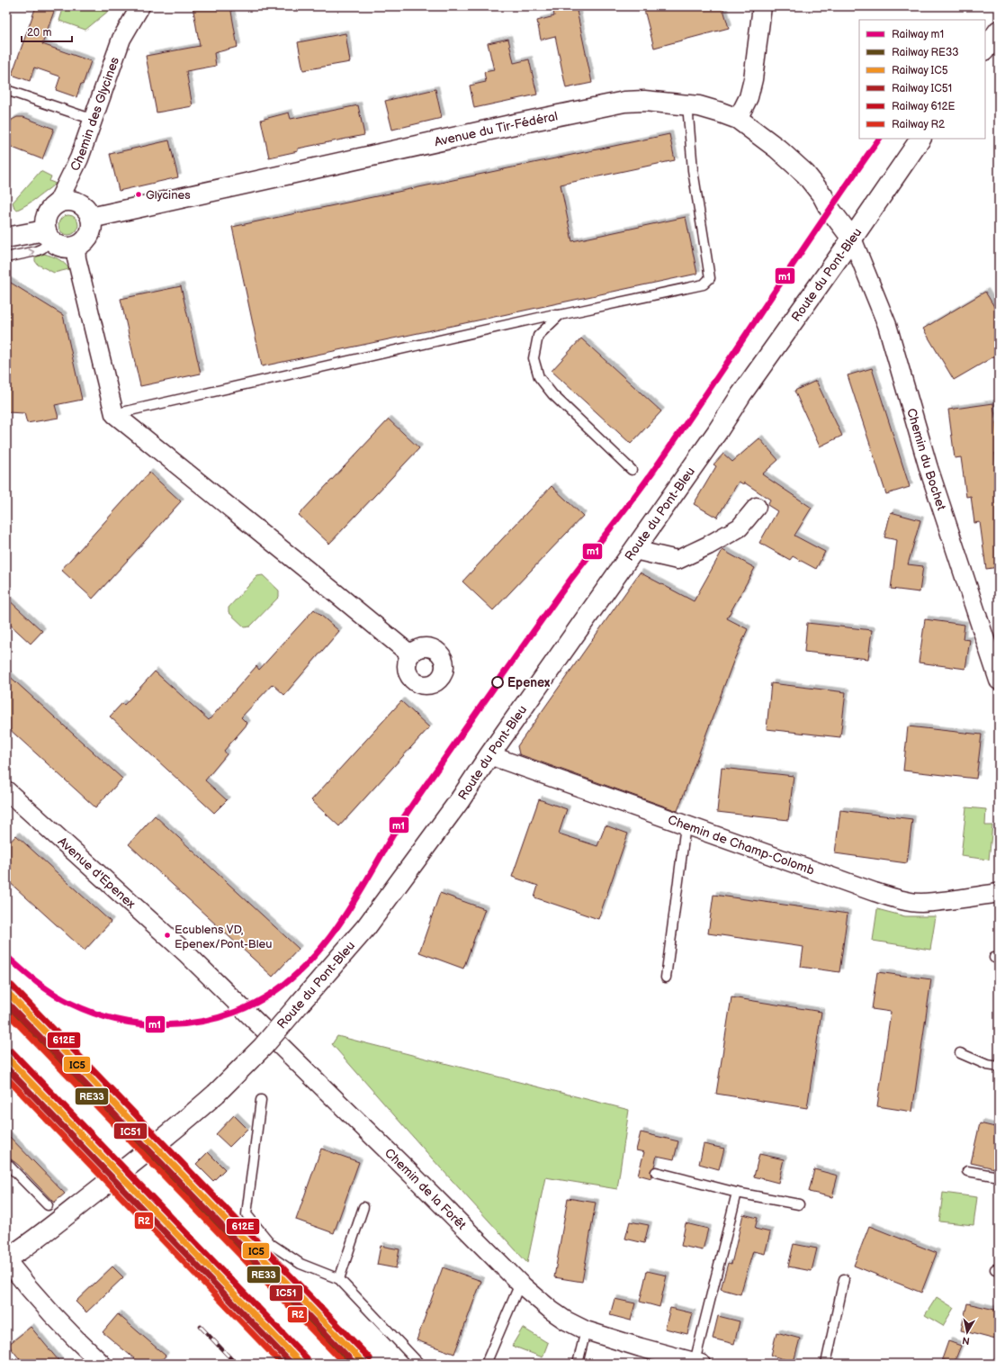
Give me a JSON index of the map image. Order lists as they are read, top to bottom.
{
  "streets": {
    "main road": ["Avenue du Tir-Fédéral", "Route du Pont-Bleu"],
    "street": [
      "Chemin des Glycines",
      "Chemin du Bochet",
      "Chemin de Champ-Colomb",
      "Avenue d'Epenex",
      "Chemin de la Forêt"
    ]
  },
  "crossings": [
    ["Chemin des Glycines", "Avenue du Tir-Fédéral"],
    ["Avenue du Tir-Fédéral", "Route du Pont-Bleu"],
    ["Avenue du Tir-Fédéral", "Chemin du Bochet"],
    ["Route du Pont-Bleu", "Chemin du Bochet"],
    ["Route du Pont-Bleu", "Chemin de Champ-Colomb"],
    ["Avenue d'Epenex", "Chemin de la Forêt"]
  ],
  "places": ["Glycines", "Epenex", "Ecublens VD, Epenex/Pont-Bleu"],
  "lines": [
    "rail line m1",
    "rail line 612E",
    "rail line IC5",
    "rail line IC51",
    "rail line RE33",
    "rail line R2"
  ],
  "legend": [
    "Railway m1",
    "Railway RE33",
    "Railway IC5",
    "Railway IC51",
    "Railway 612E",
    "Railway R2"
  ],
  "scale_bar": "20 m",
  "north": "bottom"
}
